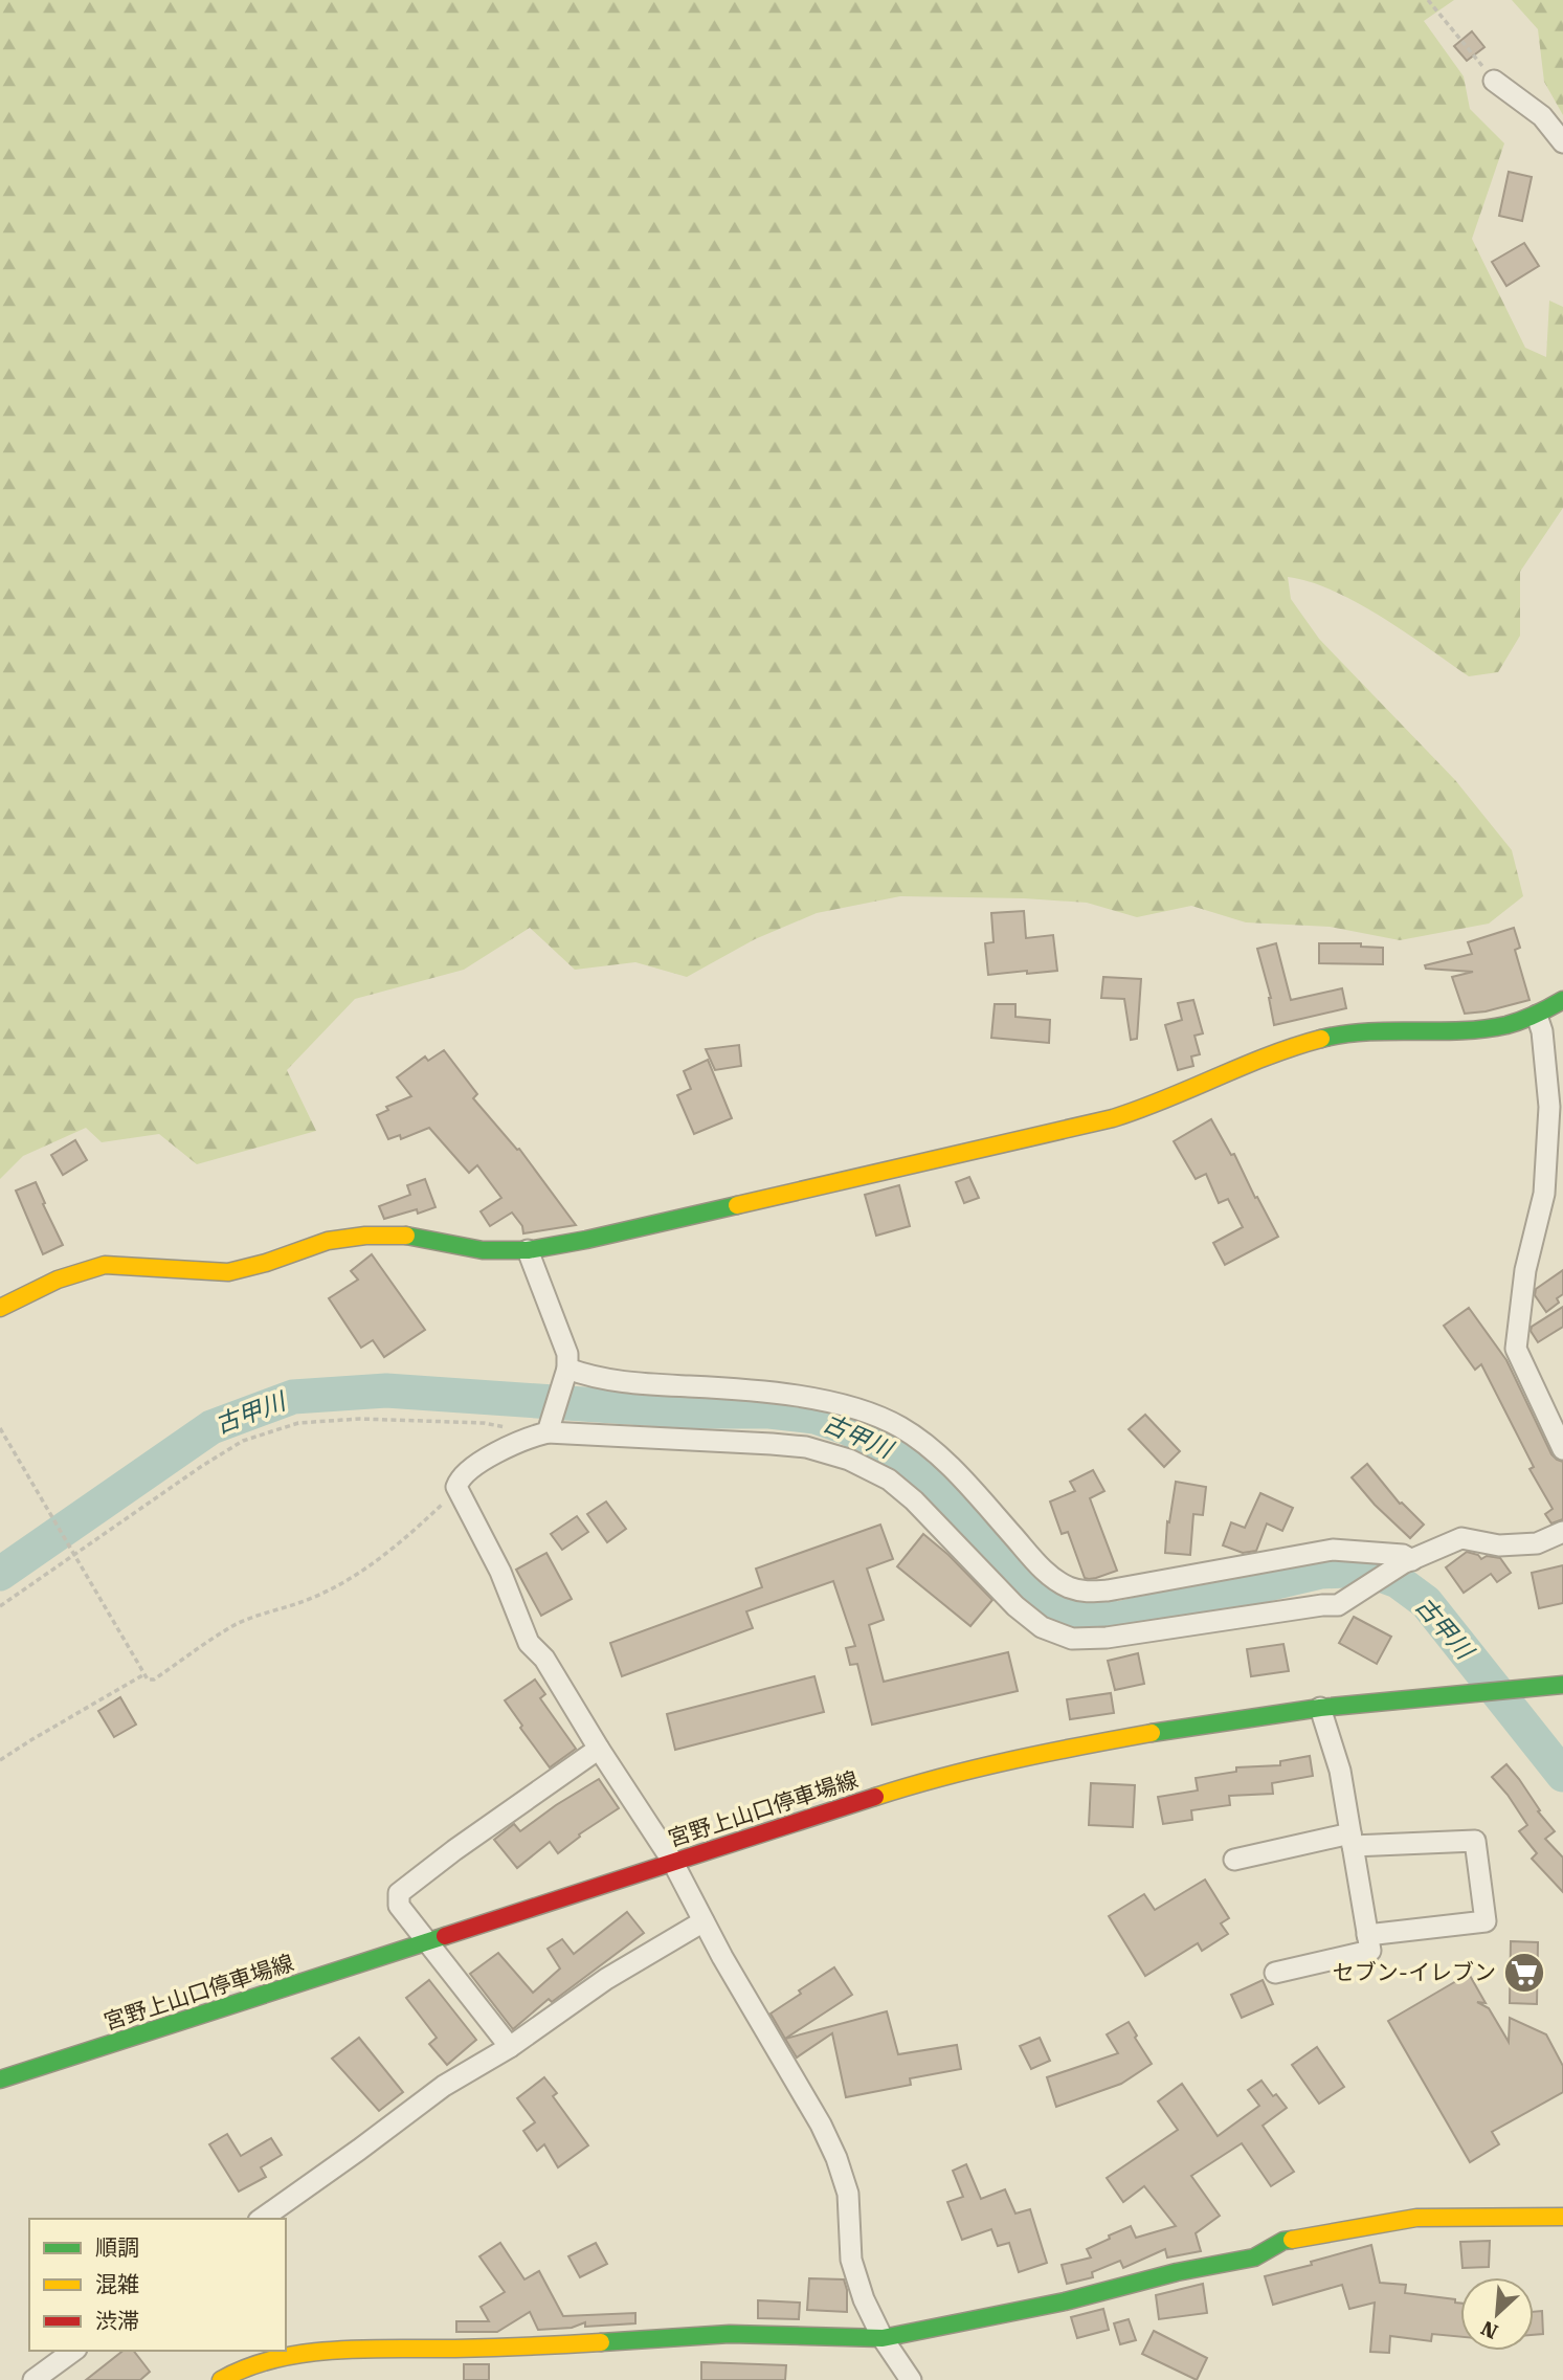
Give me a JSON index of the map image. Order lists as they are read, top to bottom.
{
  "streets": {
    "street": ["宮野上山口停車場線"]
  },
  "water": ["古甲川"],
  "places": {
    "supermarket": ["セブン-イレブン"]
  },
  "legend": ["順調", "混雑", "渋滞"],
  "north": "bottom left"
}
